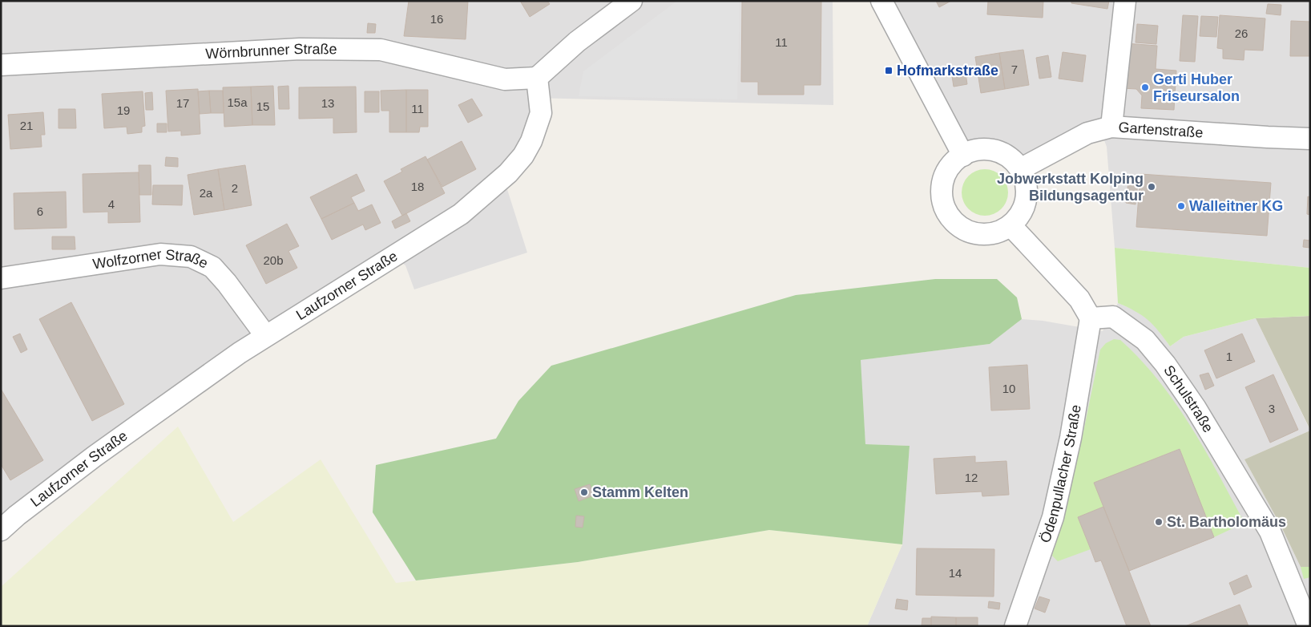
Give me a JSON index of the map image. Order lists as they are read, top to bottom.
{
  "streets": {
    "street": [
      "Wörnbrunner Straße",
      "Gartenstraße",
      "Wolfzorner Straße",
      "Laufzorner Straße",
      "Schulstraße",
      "Ödenpullacher Straße"
    ]
  },
  "crossings": [
    ["Wörnbrunner Straße", "Laufzorner Straße"],
    ["Wolfzorner Straße", "Laufzorner Straße"],
    ["Schulstraße", "Ödenpullacher Straße"]
  ],
  "places": {
    "transit": ["Hofmarkstraße"],
    "other": [
      "Gerti Huber Friseursalon",
      "Jobwerkstatt Kolping Bildungsagentur",
      "Walleitner KG",
      "Stamm Kelten",
      "St. Bartholomäus"
    ]
  },
  "house_numbers": [
    "16",
    "26",
    "11",
    "7",
    "15a",
    "17",
    "13",
    "15",
    "11",
    "19",
    "21",
    "18",
    "2",
    "2a",
    "4",
    "6",
    "20b",
    "1",
    "10",
    "3",
    "12",
    "14"
  ]
}
